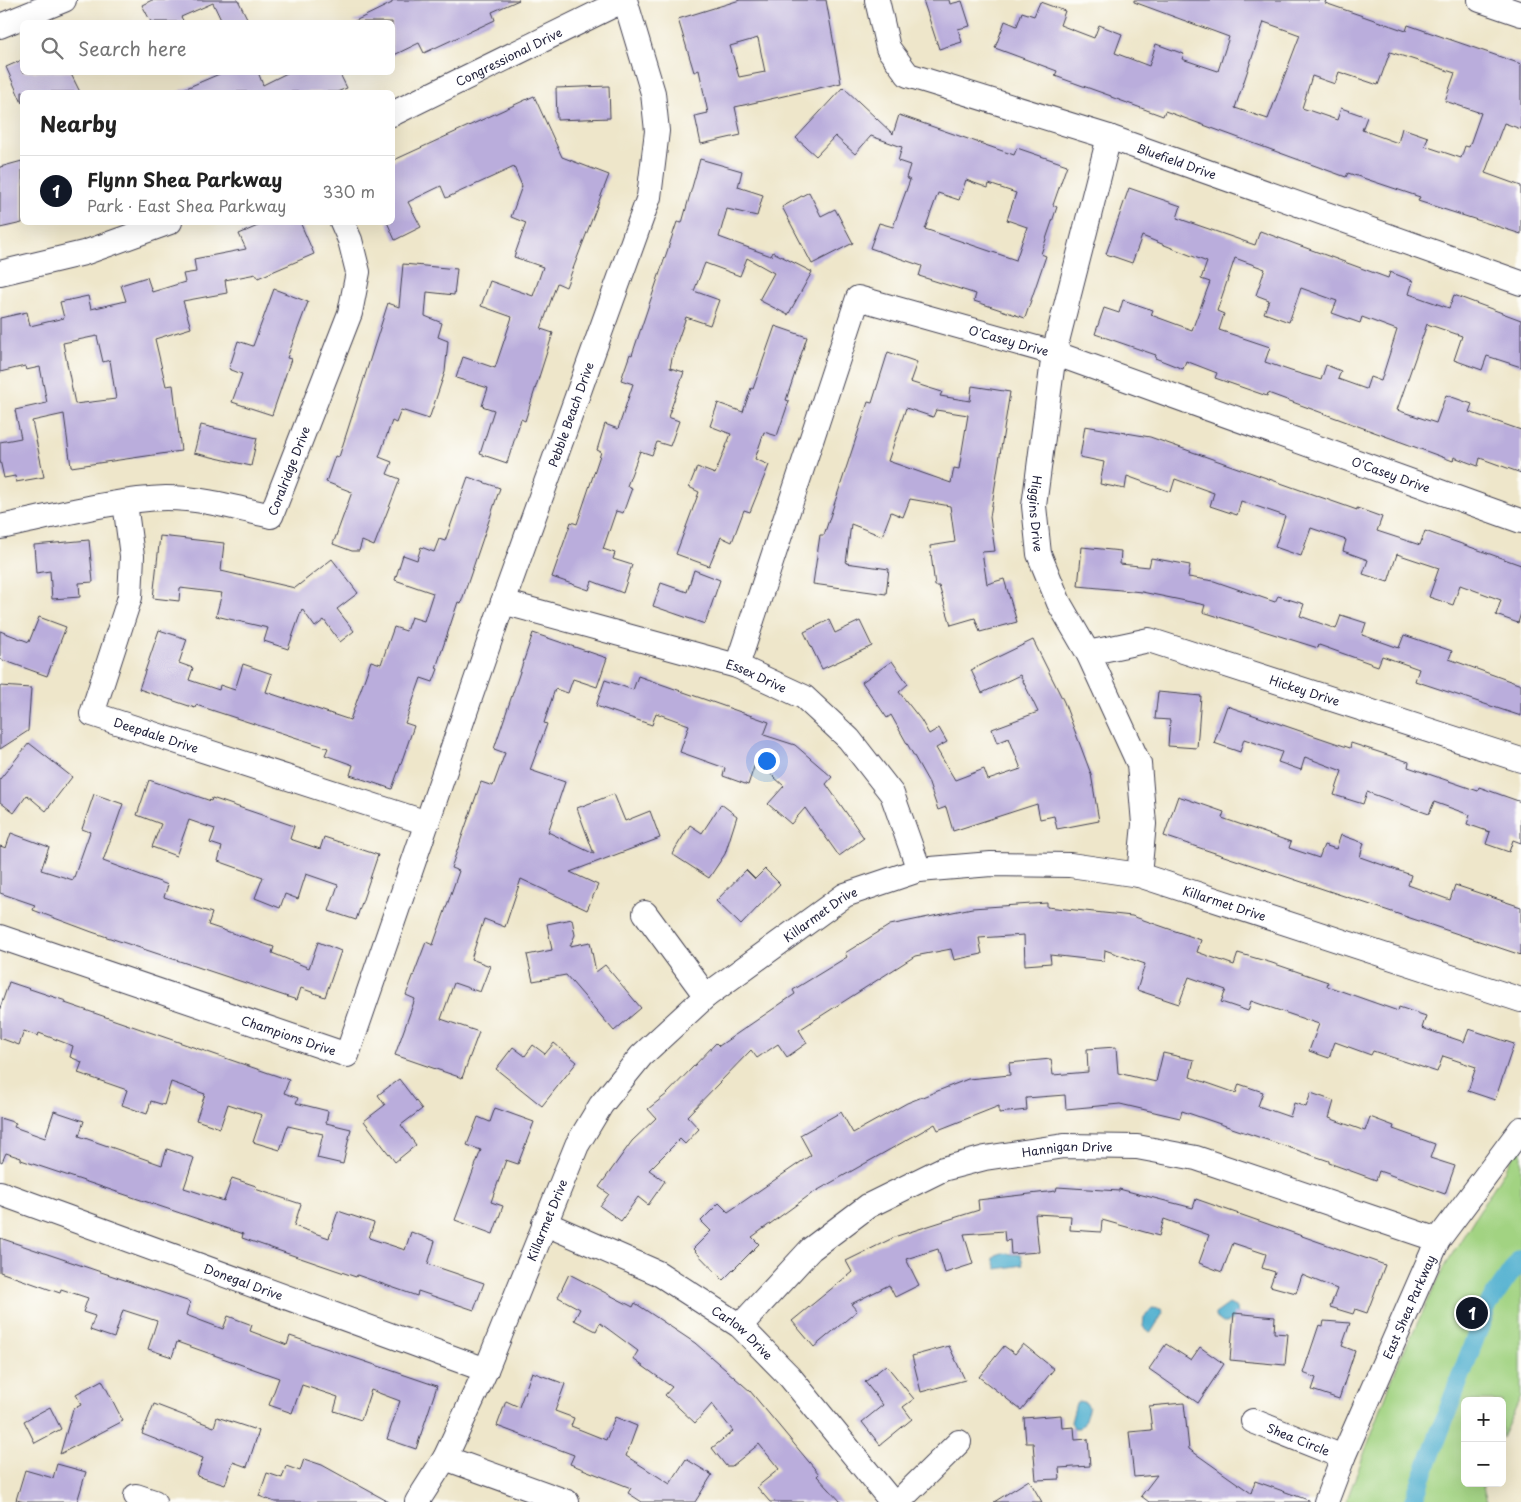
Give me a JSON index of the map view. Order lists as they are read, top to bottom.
{
  "streets": {
    "street": [
      "Congressional Drive",
      "Bluefield Drive",
      "O'Casey Drive",
      "Pebble Beach Drive",
      "Coralridge Drive",
      "Higgins Drive",
      "Essex Drive",
      "Hickey Drive",
      "Deepdale Drive",
      "Killarmet Drive",
      "Champions Drive",
      "Hannigan Drive",
      "Donegal Drive",
      "East Shea Parkway",
      "Carlow Drive",
      "Shea Circle"
    ]
  },
  "crossings": [
    ["Congressional Drive", "Pebble Beach Drive"],
    ["Bluefield Drive", "Higgins Drive"],
    ["O'Casey Drive", "Higgins Drive"],
    ["O'Casey Drive", "Essex Drive"],
    ["Pebble Beach Drive", "Essex Drive"],
    ["Pebble Beach Drive", "Deepdale Drive"],
    ["Pebble Beach Drive", "Champions Drive"],
    ["Coralridge Drive", "Deepdale Drive"],
    ["Higgins Drive", "Hickey Drive"],
    ["Higgins Drive", "Killarmet Drive"],
    ["Essex Drive", "Killarmet Drive"],
    ["Deepdale Drive", "Champions Drive"],
    ["Killarmet Drive", "Donegal Drive"],
    ["Killarmet Drive", "Carlow Drive"],
    ["Hannigan Drive", "East Shea Parkway"],
    ["Hannigan Drive", "Carlow Drive"],
    ["East Shea Parkway", "Shea Circle"]
  ],
  "page": {
    "search": "Search here",
    "heading": "Nearby",
    "list": [
      {
        "mark": "1",
        "name": "Flynn Shea Parkway",
        "note": "Park · East Shea Parkway",
        "value": "330 m"
      }
    ],
    "pins": "1",
    "map_buttons": ["+", "−"]
  }
}
